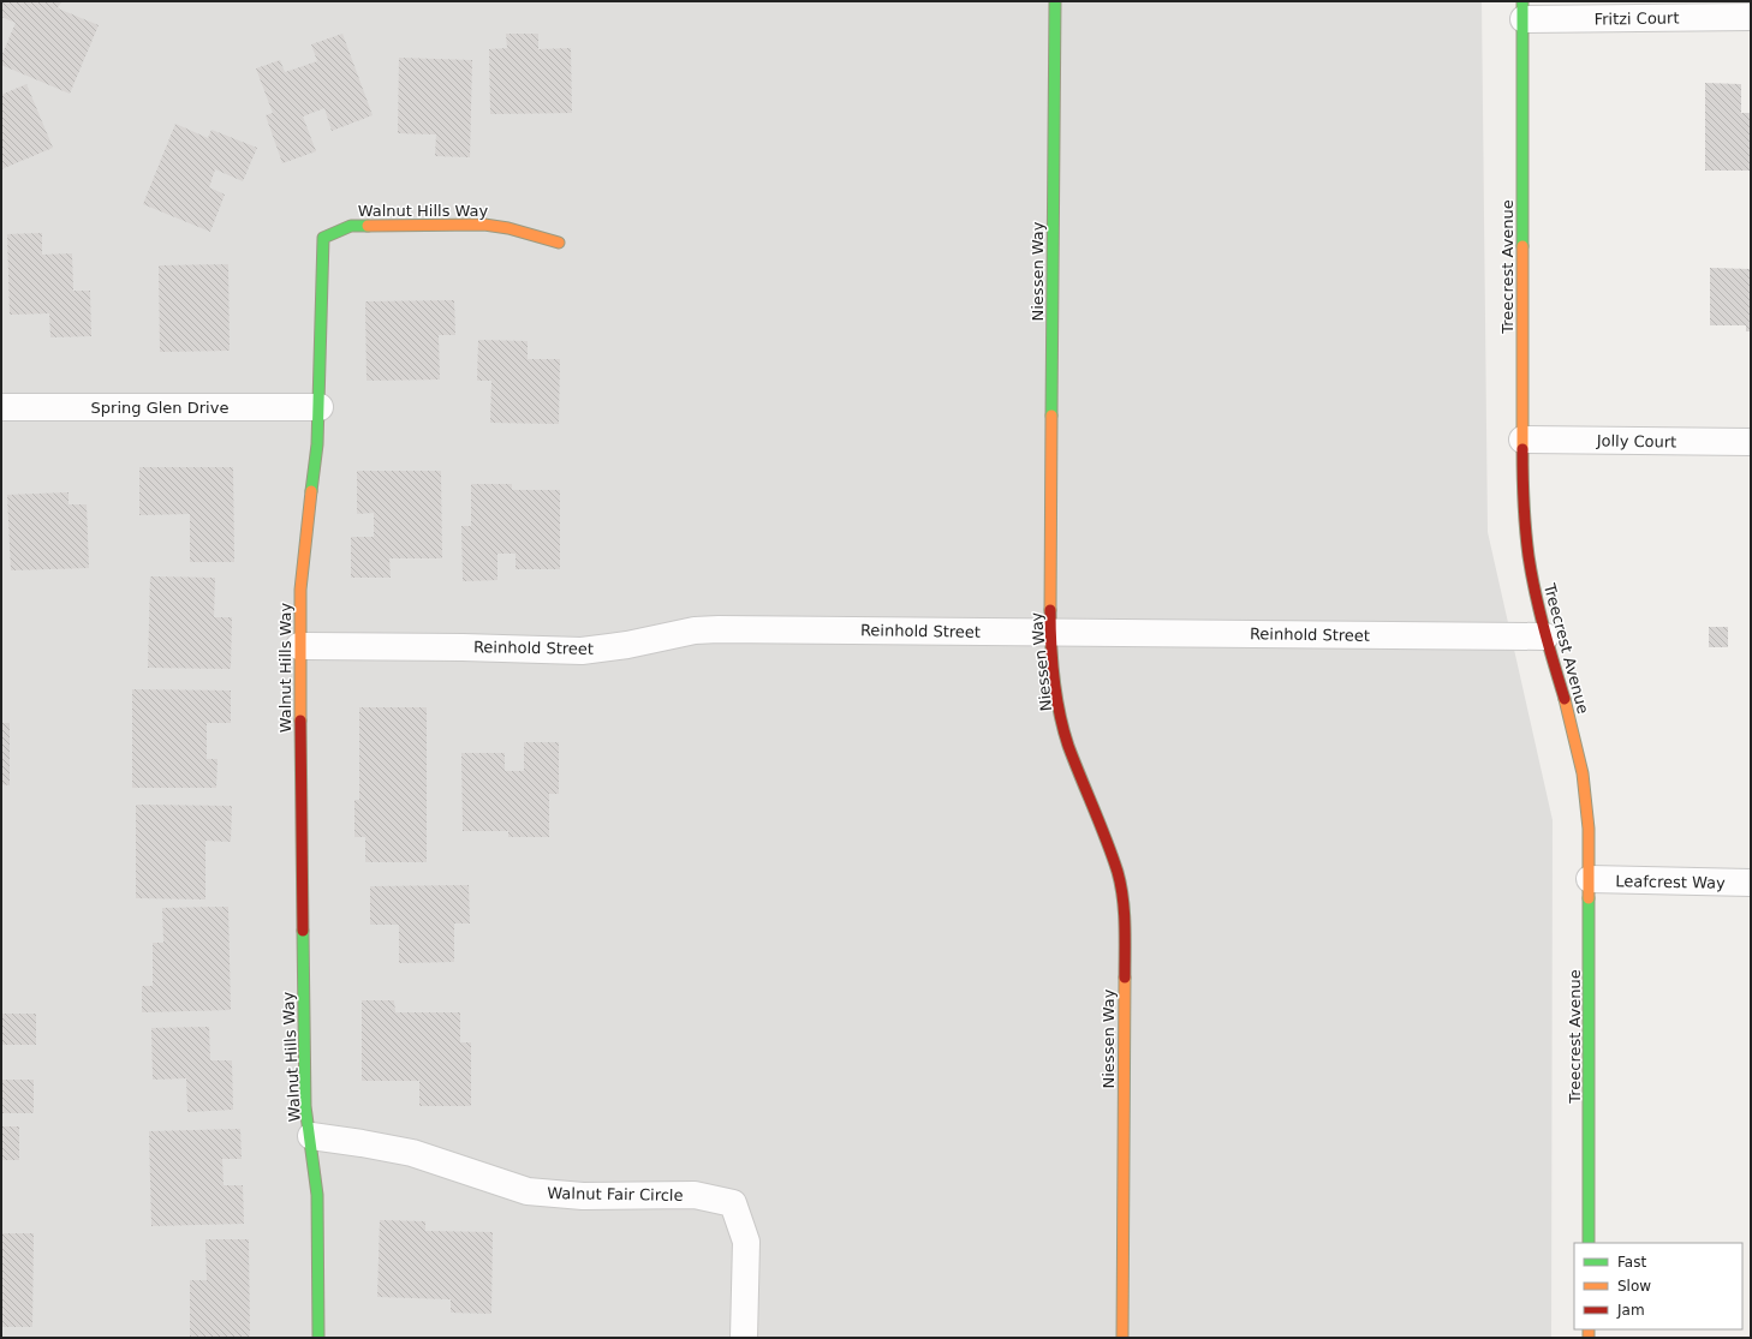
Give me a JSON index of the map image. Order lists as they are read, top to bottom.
{
  "streets": {
    "street": [
      "Fritzi Court",
      "Walnut Hills Way",
      "Treecrest Avenue",
      "Niessen Way",
      "Spring Glen Drive",
      "Jolly Court",
      "Reinhold Street",
      "Leafcrest Way",
      "Walnut Fair Circle"
    ]
  },
  "crossings": [
    ["Fritzi Court", "Treecrest Avenue"],
    ["Walnut Hills Way", "Spring Glen Drive"],
    ["Walnut Hills Way", "Reinhold Street"],
    ["Walnut Hills Way", "Walnut Fair Circle"],
    ["Treecrest Avenue", "Jolly Court"],
    ["Treecrest Avenue", "Reinhold Street"],
    ["Treecrest Avenue", "Leafcrest Way"],
    ["Niessen Way", "Reinhold Street"]
  ],
  "legend": ["Fast", "Slow", "Jam"]
}
